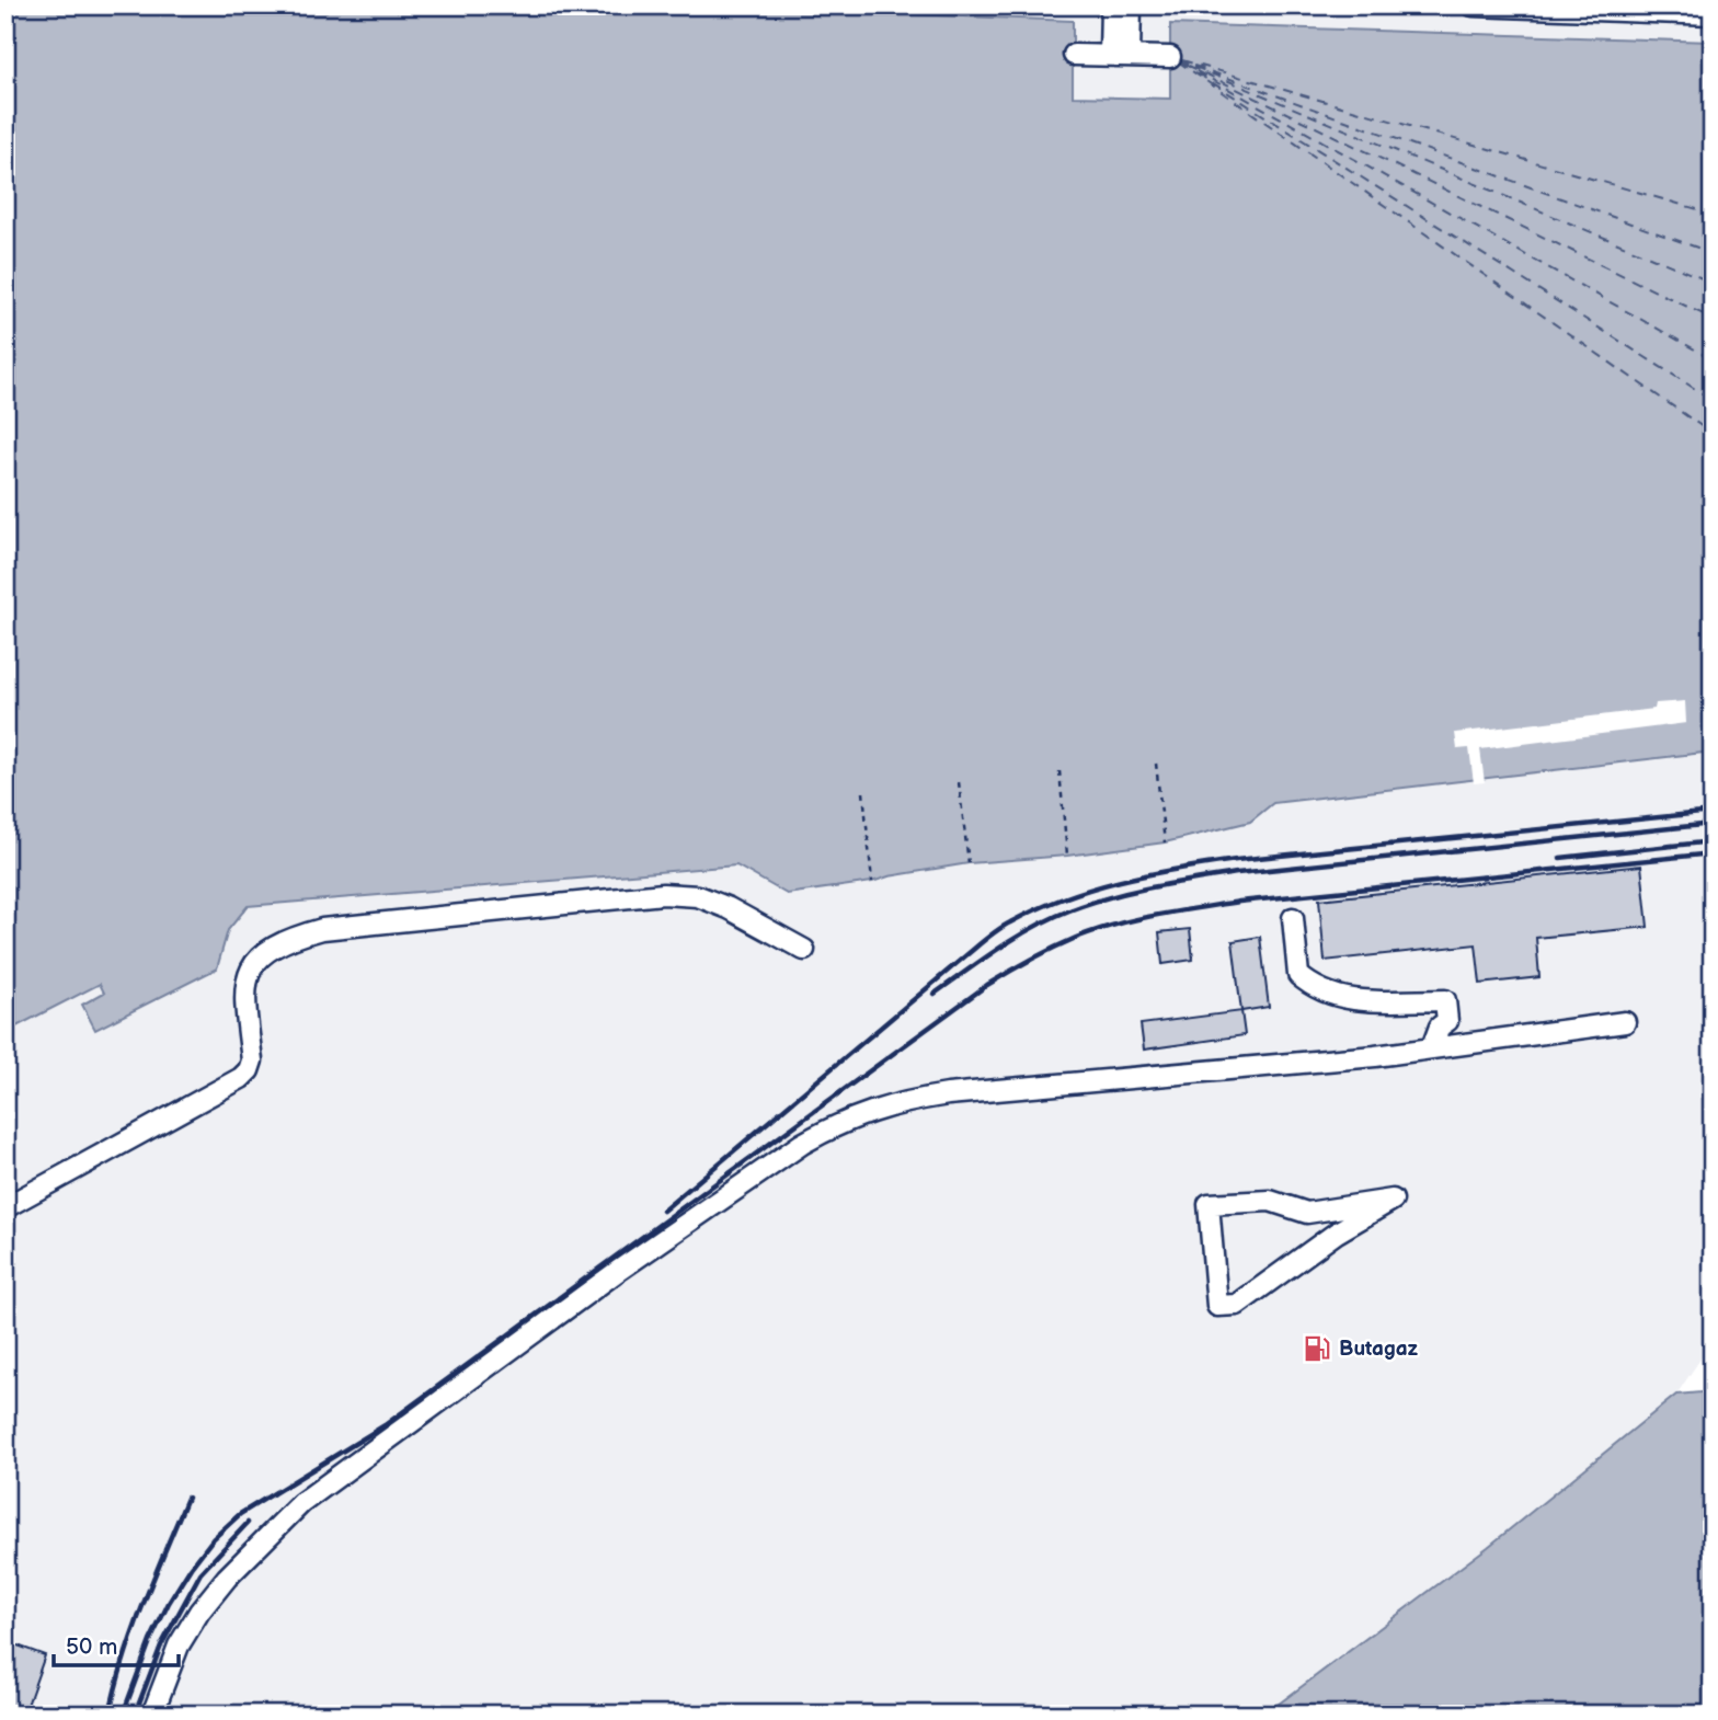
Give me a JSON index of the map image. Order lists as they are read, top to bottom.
{
  "places": {
    "fuel station": ["Butagaz"]
  },
  "scale_bar": "50 m"
}
